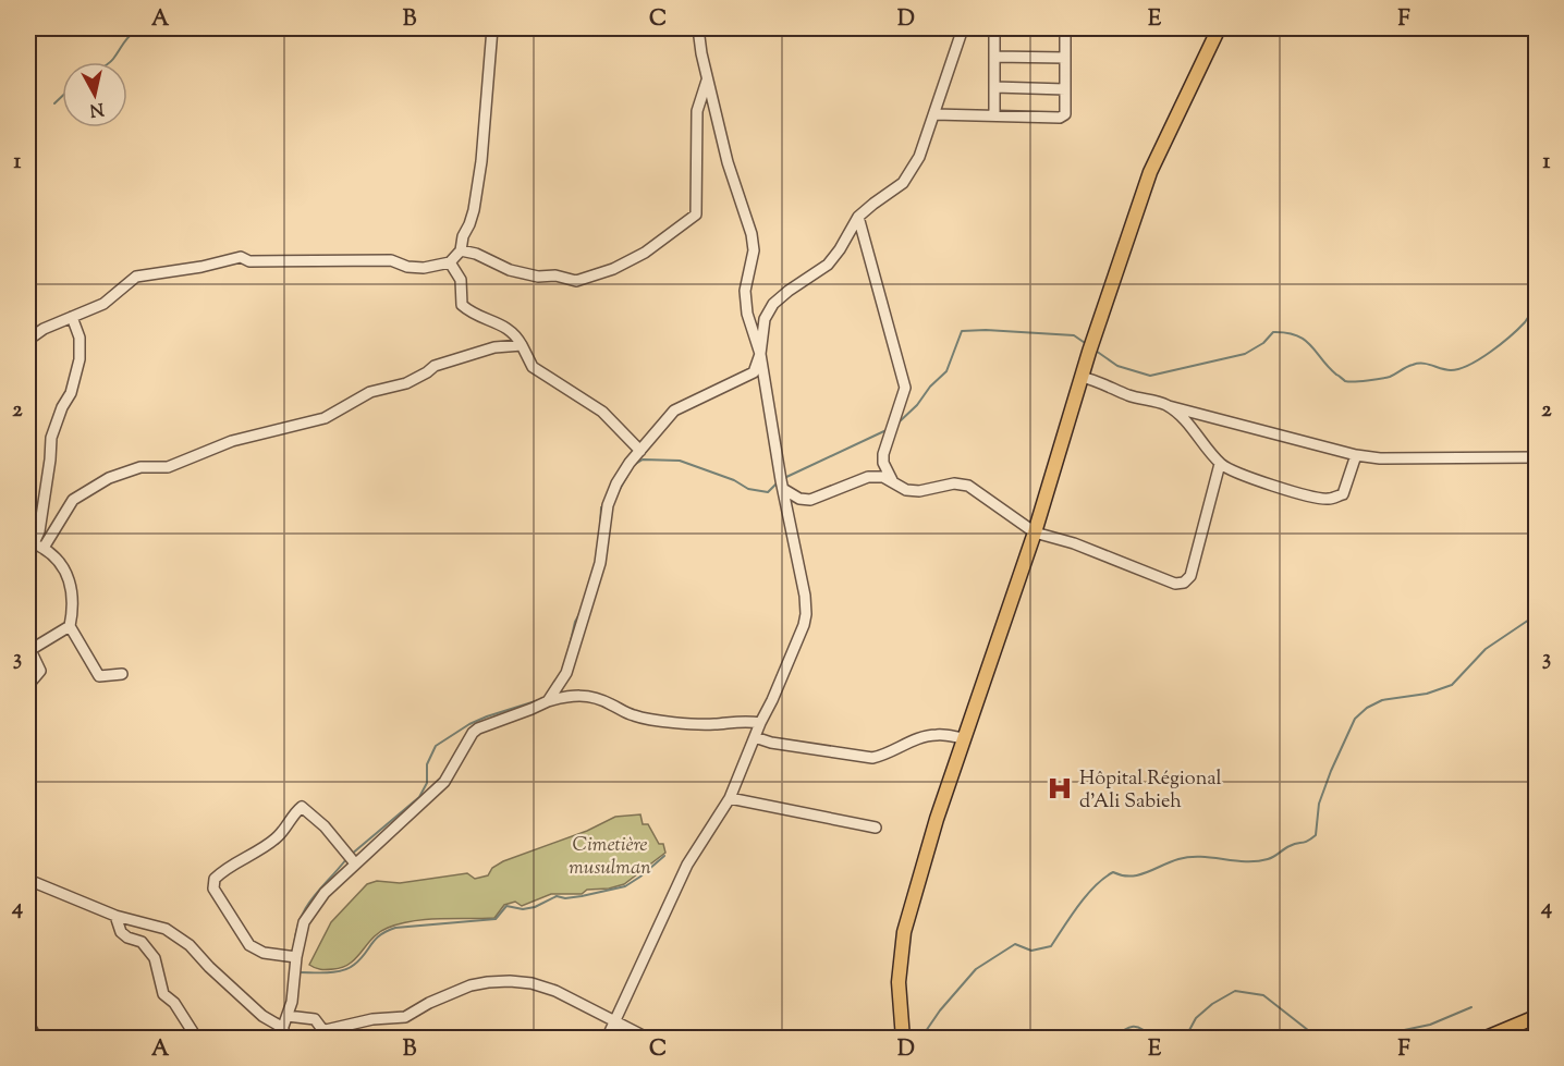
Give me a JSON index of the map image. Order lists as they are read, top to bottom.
{
  "parks": ["Cimetière musulman"],
  "places": {
    "hospital": ["Hôpital Régional d'Ali Sabieh"]
  },
  "north": "bottom",
  "grid": {
    "columns": [
      "A",
      "B",
      "C",
      "D",
      "E",
      "F"
    ],
    "rows": [
      "1",
      "2",
      "3",
      "4"
    ]
  }
}
